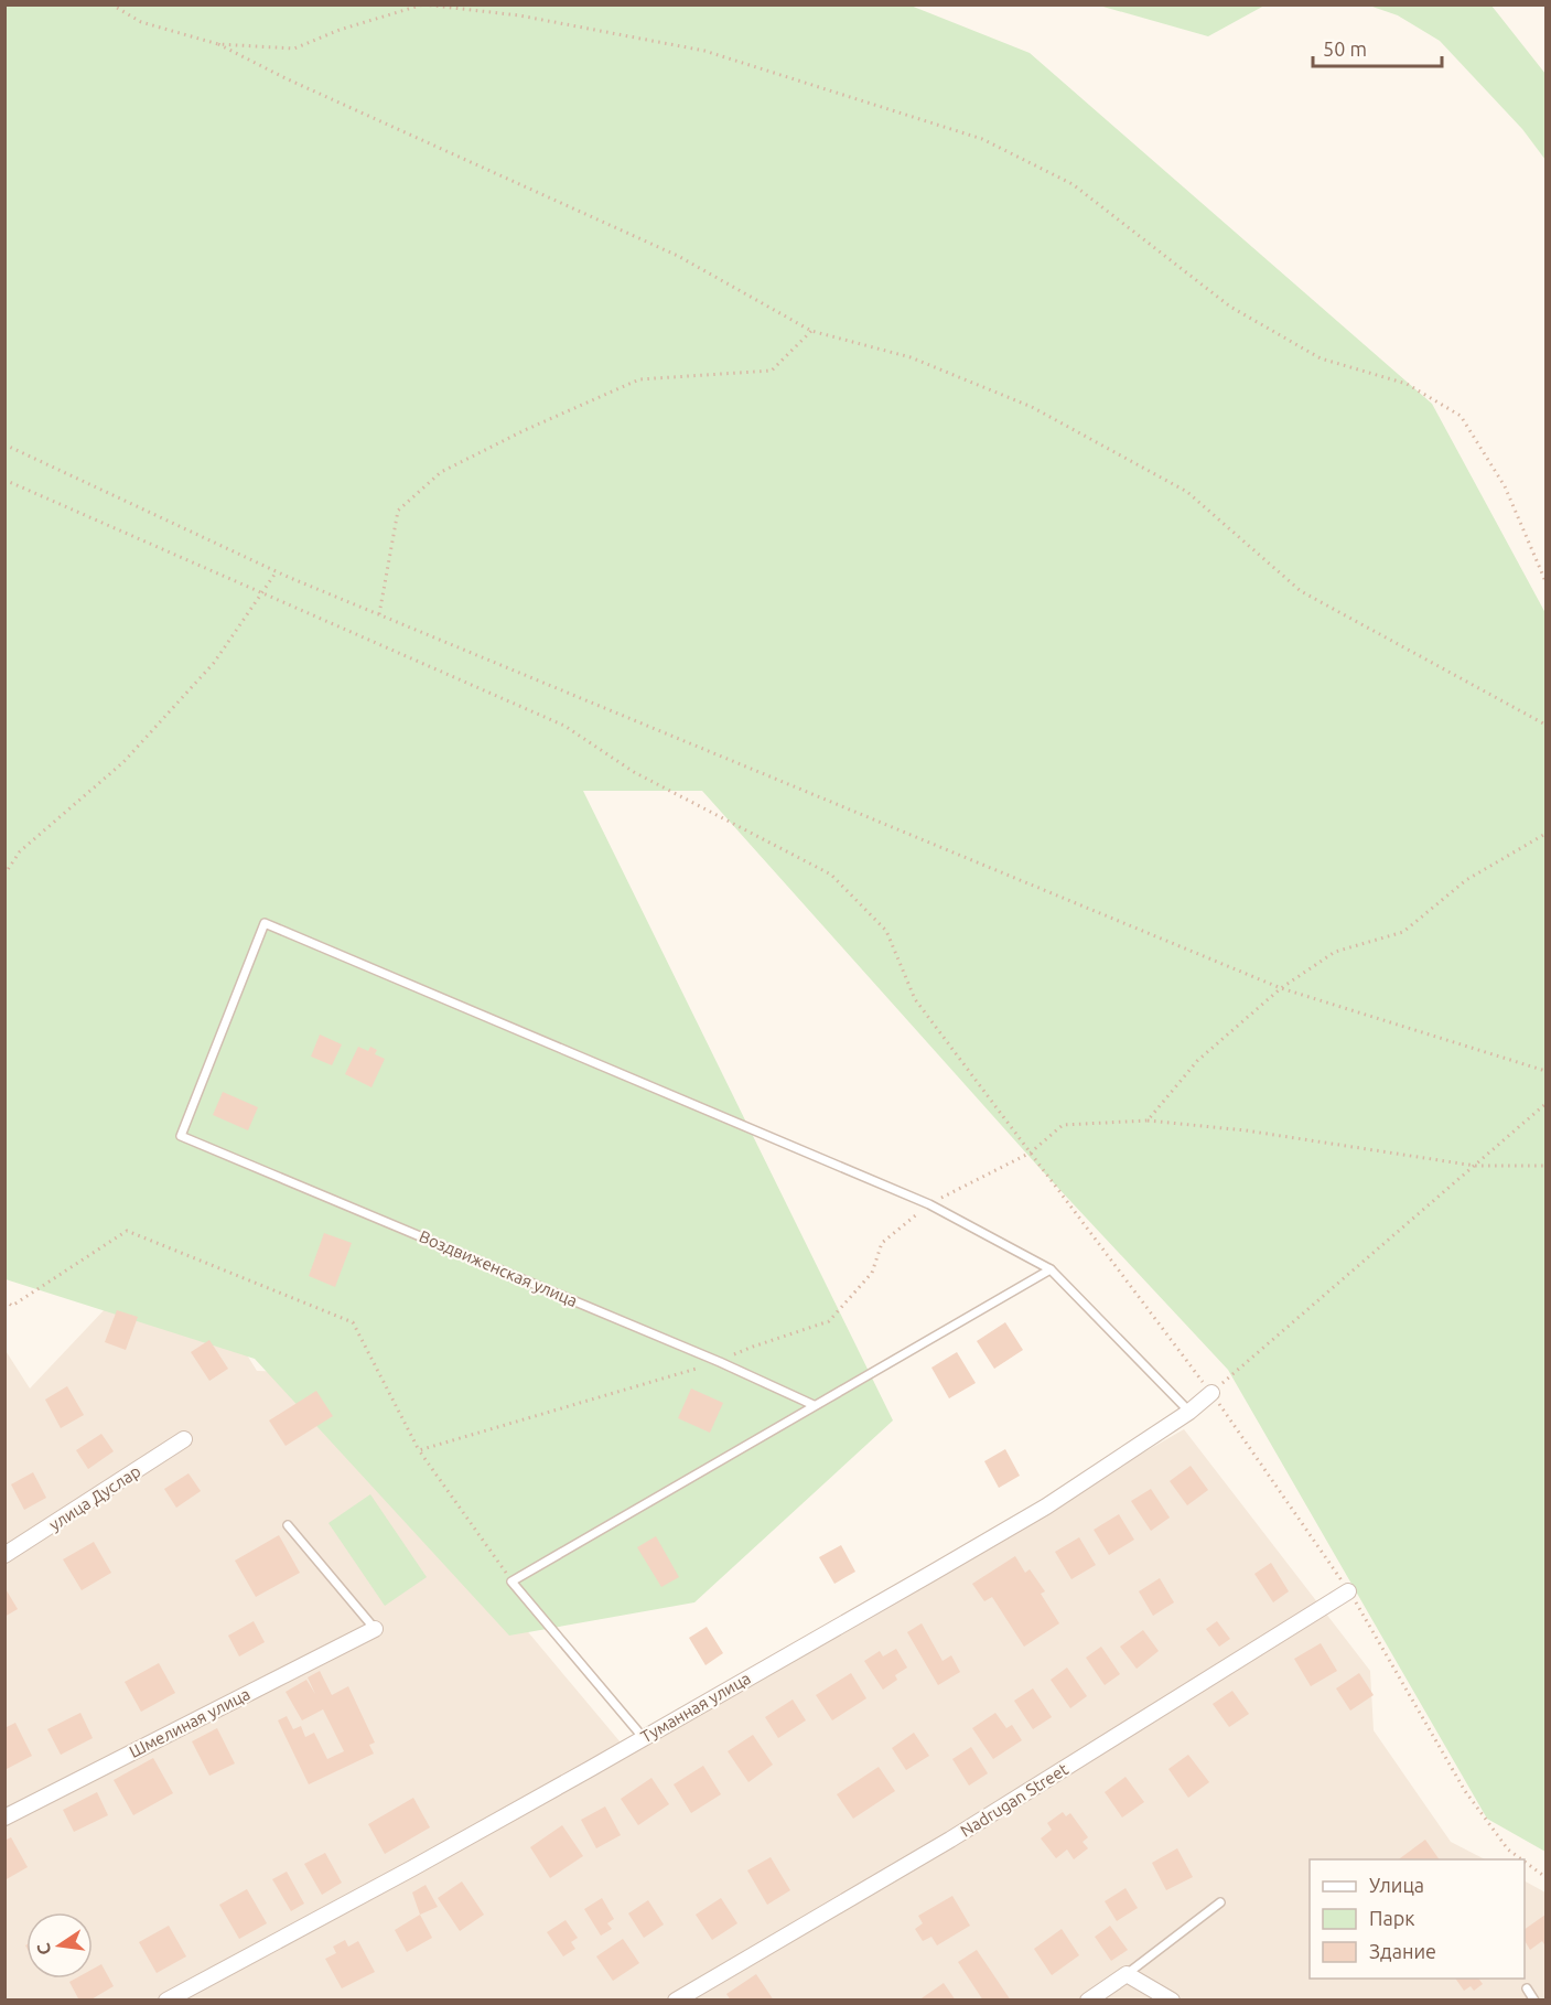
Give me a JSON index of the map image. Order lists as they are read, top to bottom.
{
  "streets": {
    "street": [
      "улица Дуслар",
      "Туманная улица",
      "Шмелиная улица",
      "Nadrugan Street"
    ],
    "lane": ["Воздвиженская улица"]
  },
  "legend": ["Улица", "Парк", "Здание"],
  "scale_bar": "50 m",
  "north": "left"
}
